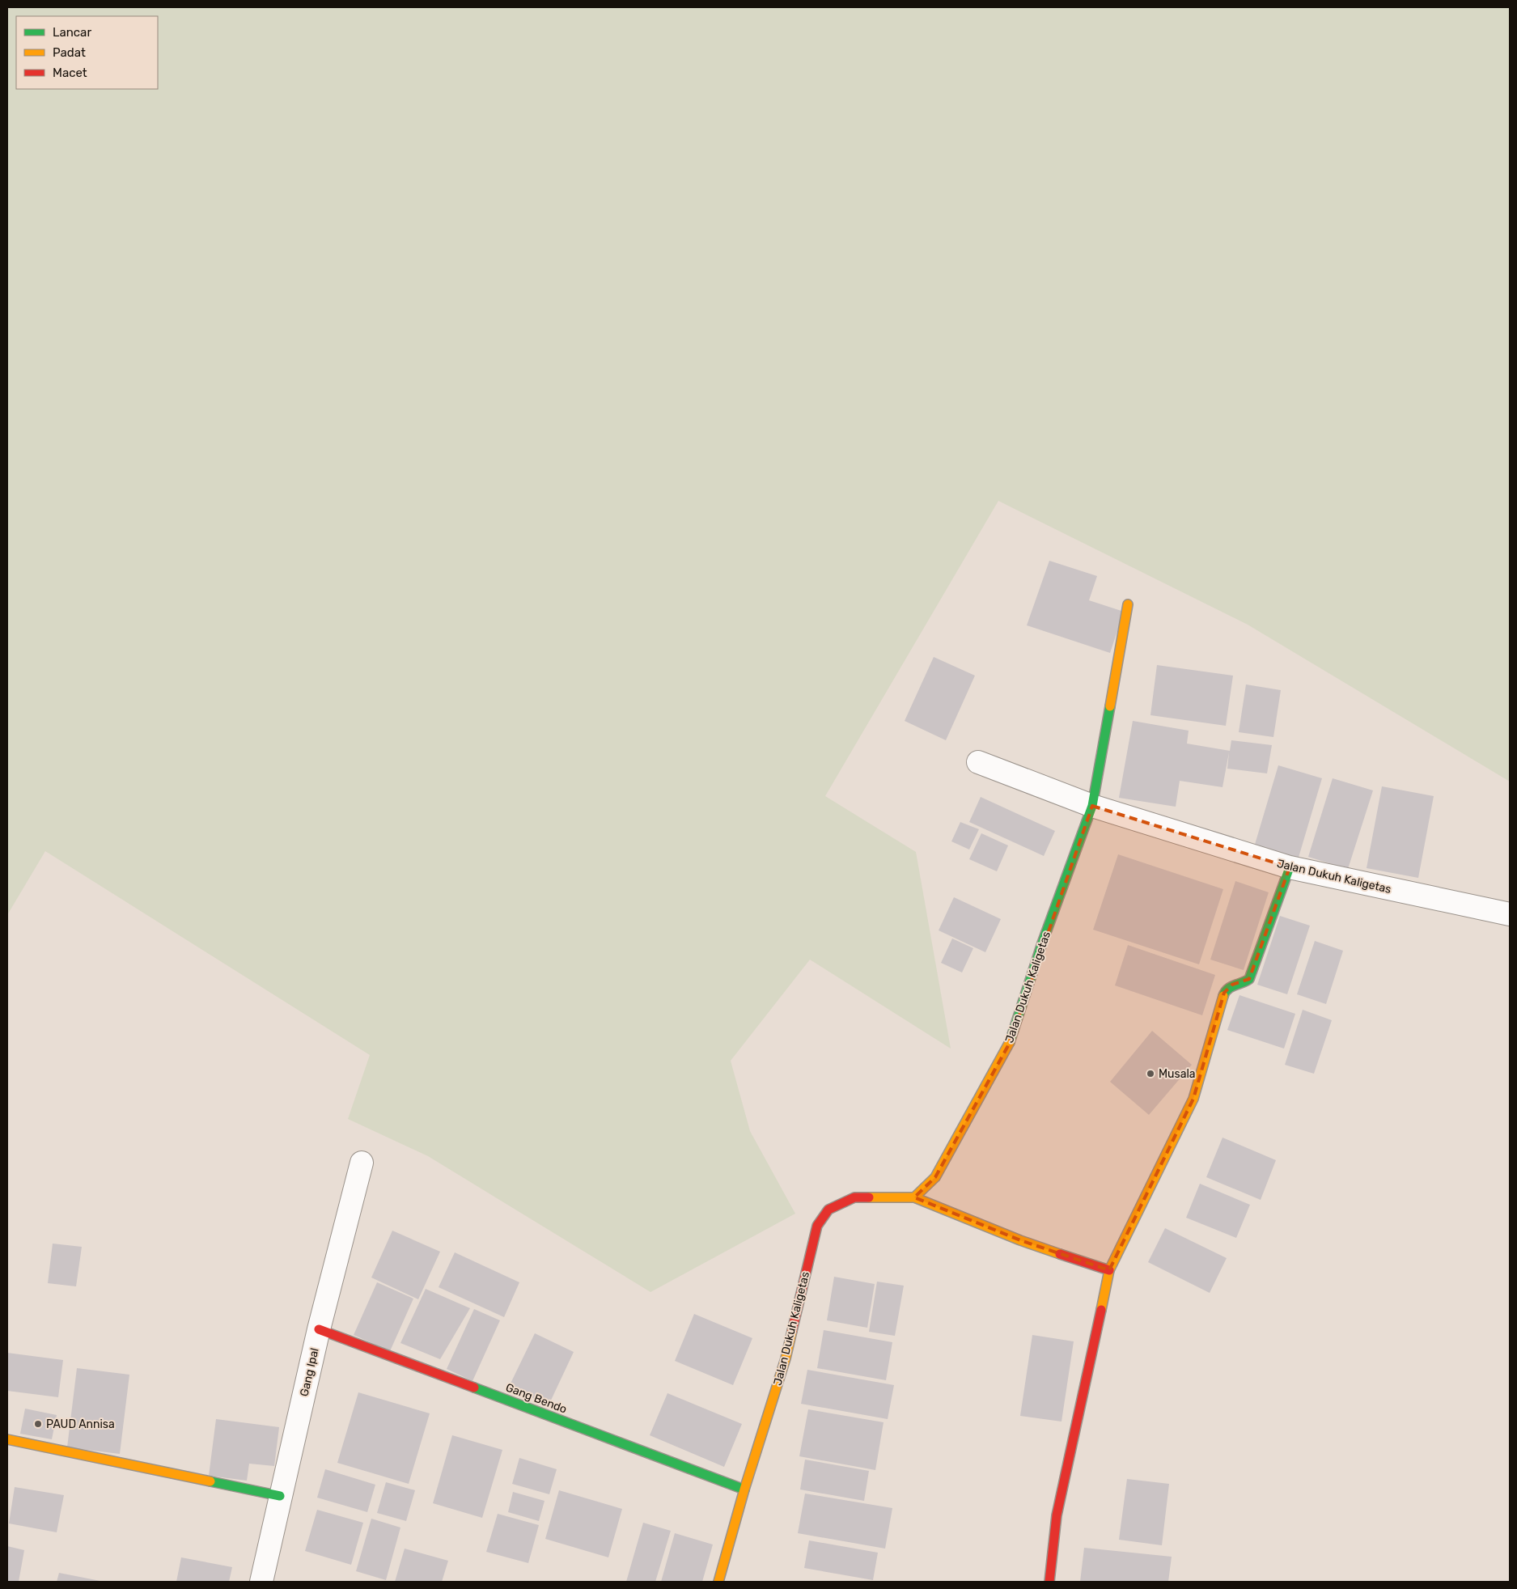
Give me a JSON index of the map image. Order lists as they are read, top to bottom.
{
  "streets": {
    "street": ["Jalan Dukuh Kaligetas", "Gang Ipal", "Gang Bendo"]
  },
  "crossings": [
    ["Jalan Dukuh Kaligetas", "Gang Bendo"],
    ["Gang Ipal", "Gang Bendo"]
  ],
  "places": ["Musala", "PAUD Annisa"],
  "legend": ["Lancar", "Padat", "Macet"]
}
